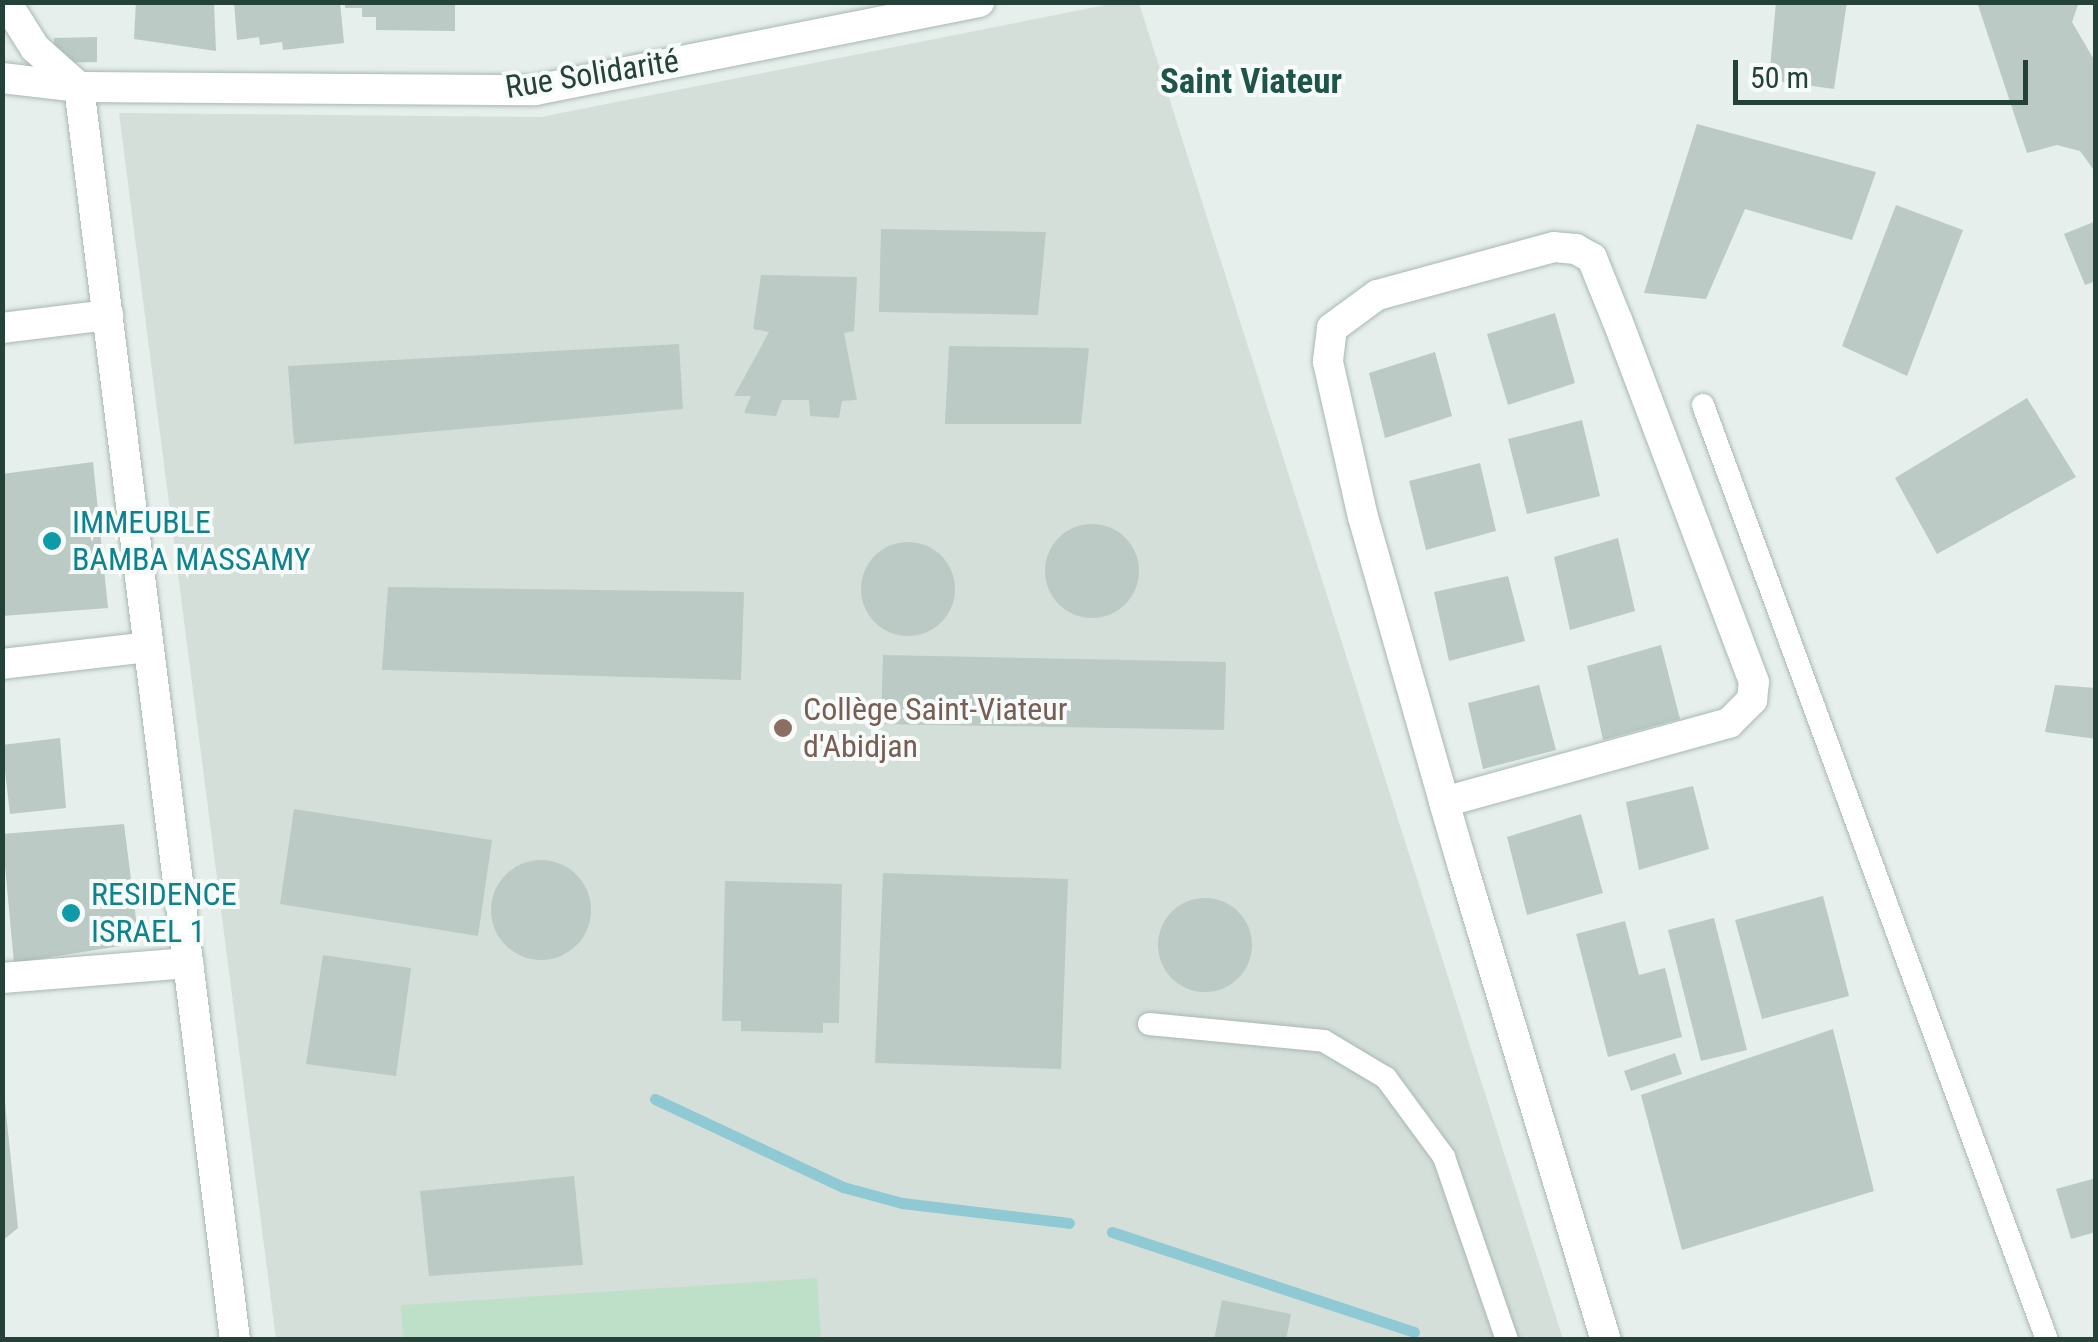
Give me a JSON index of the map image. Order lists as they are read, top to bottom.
{
  "streets": {
    "street": ["Rue Solidarité"]
  },
  "districts": ["Saint Viateur"],
  "places": ["IMMEUBLE BAMBA MASSAMY", "Collège Saint-Viateur d'Abidjan", "RESIDENCE ISRAEL 1"],
  "scale_bar": "50 m"
}
